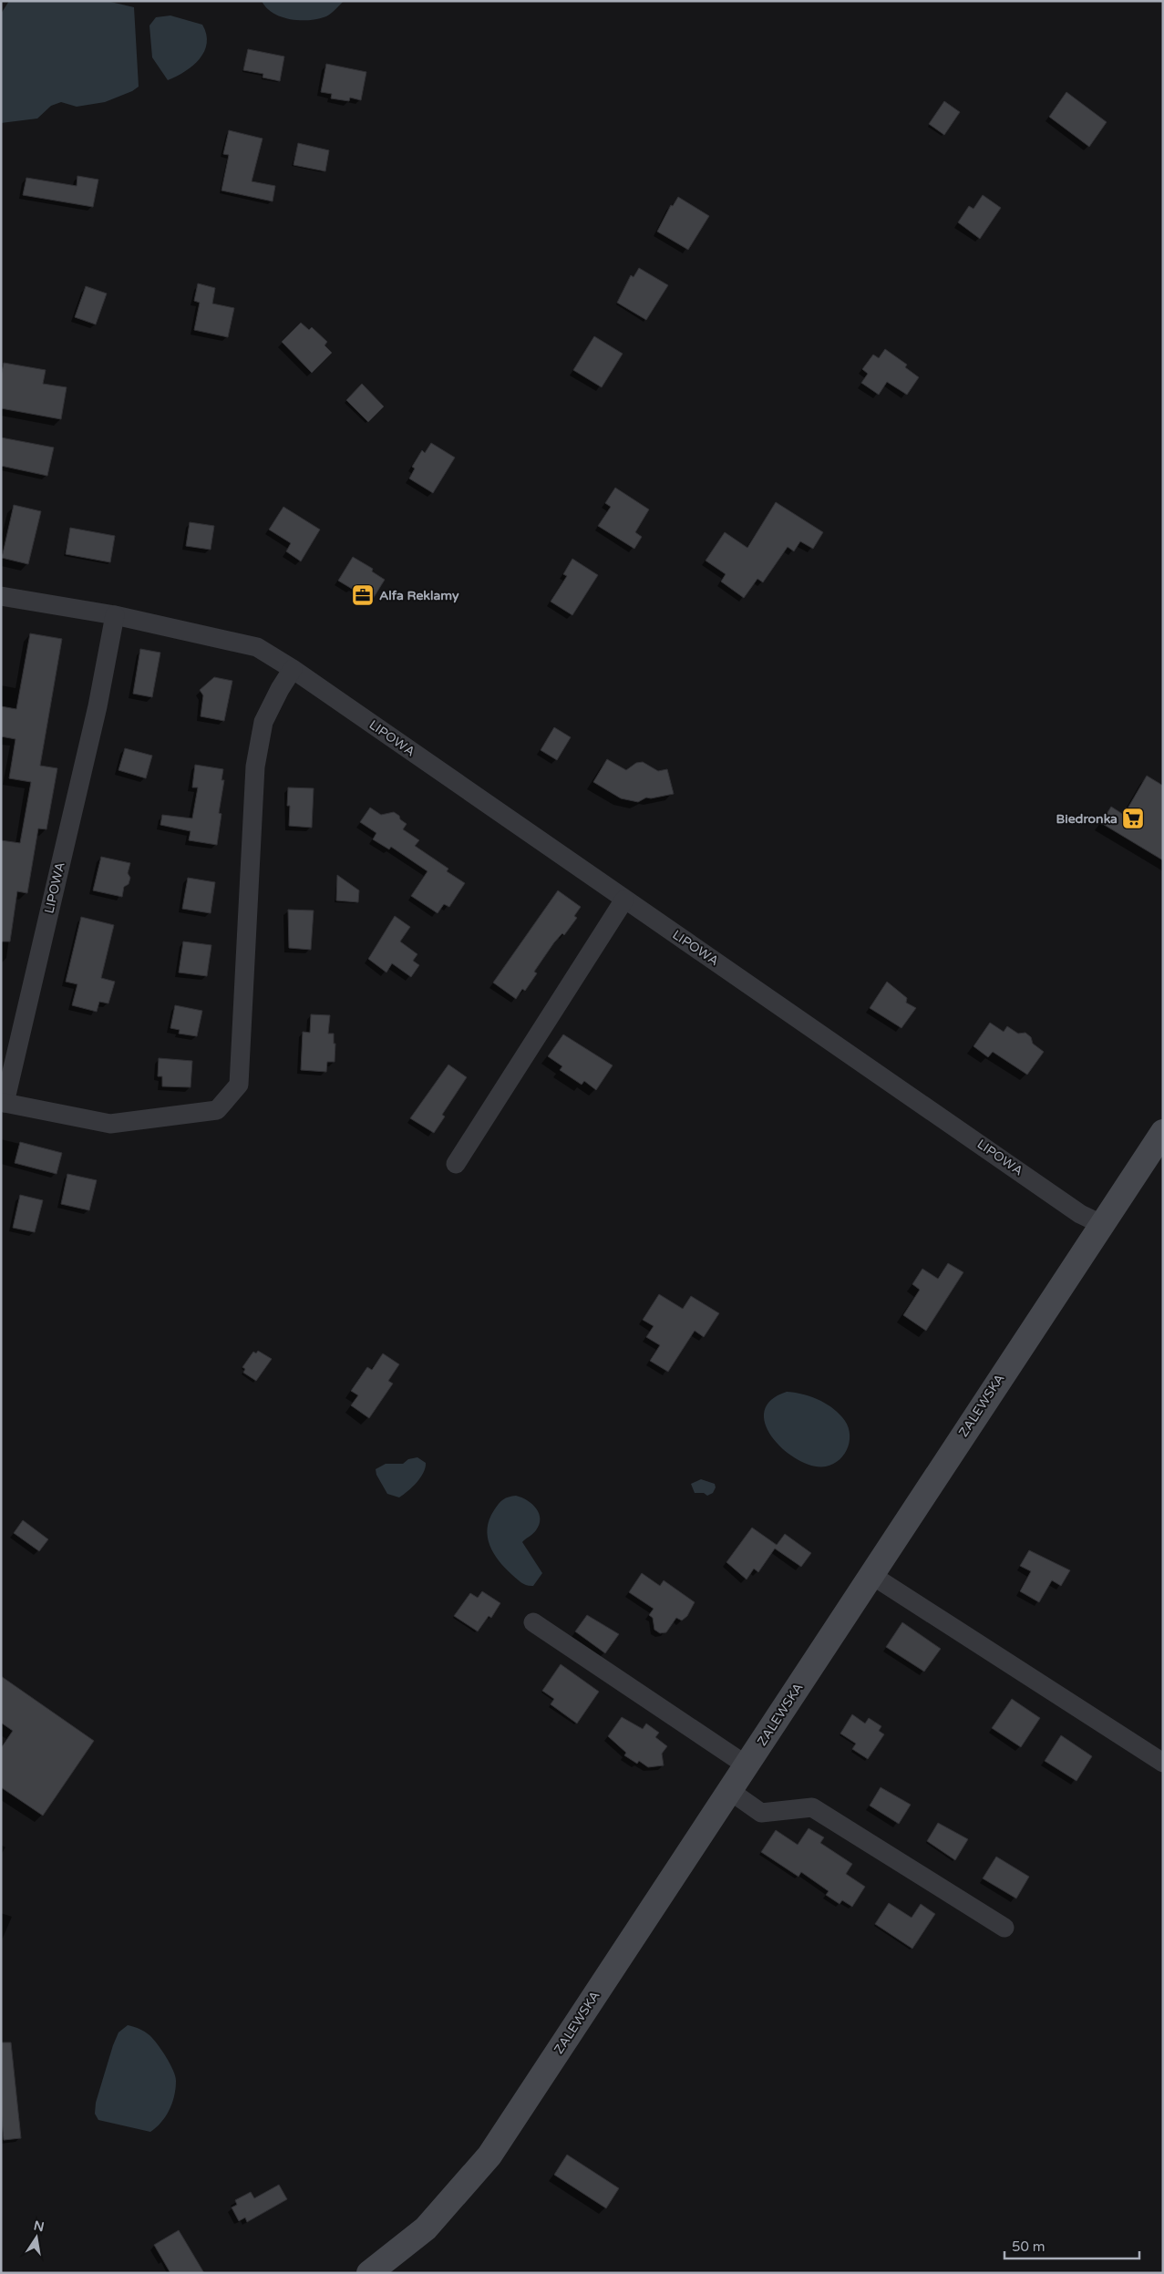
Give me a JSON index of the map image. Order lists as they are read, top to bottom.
{
  "streets": {
    "street": ["LIPOWA", "ZALEWSKA"]
  },
  "crossings": [
    ["LIPOWA", "ZALEWSKA"]
  ],
  "places": {
    "office": ["Alfa Reklamy"],
    "supermarket": ["Biedronka"]
  },
  "scale_bar": "50 m",
  "north": "top"
}
